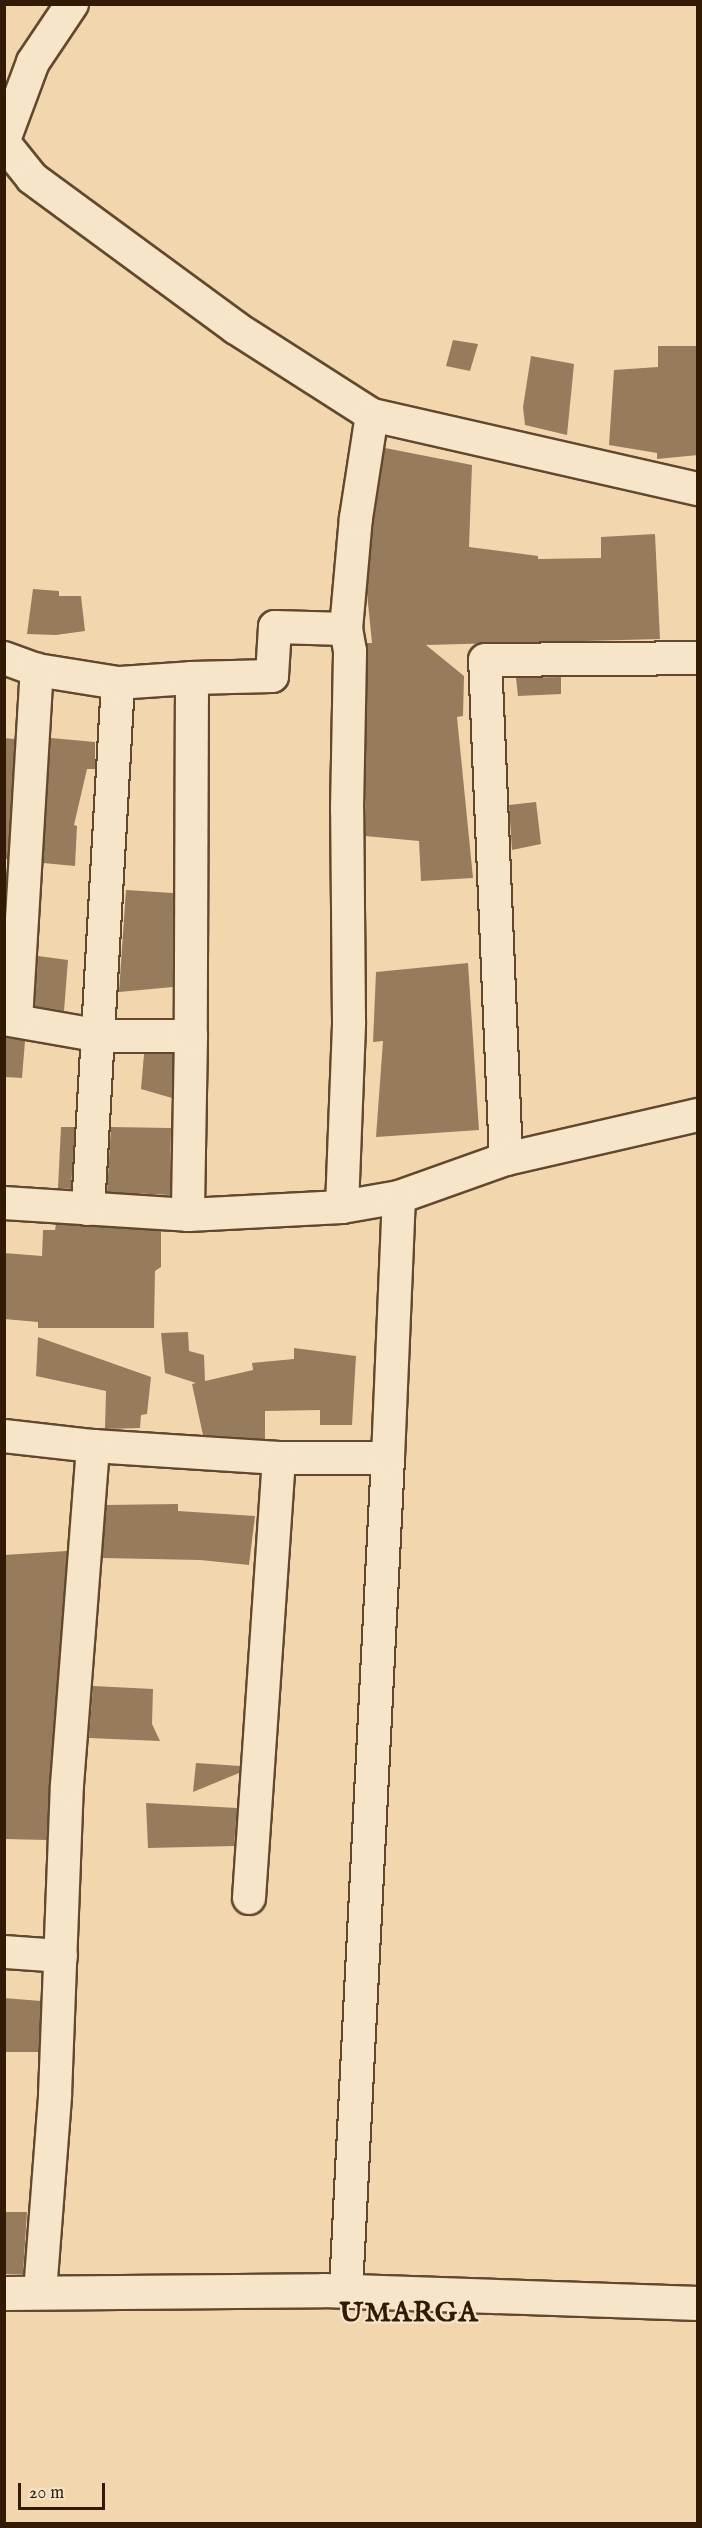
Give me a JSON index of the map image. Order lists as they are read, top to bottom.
{
  "districts": ["UMARGA"],
  "scale_bar": "20 m"
}
